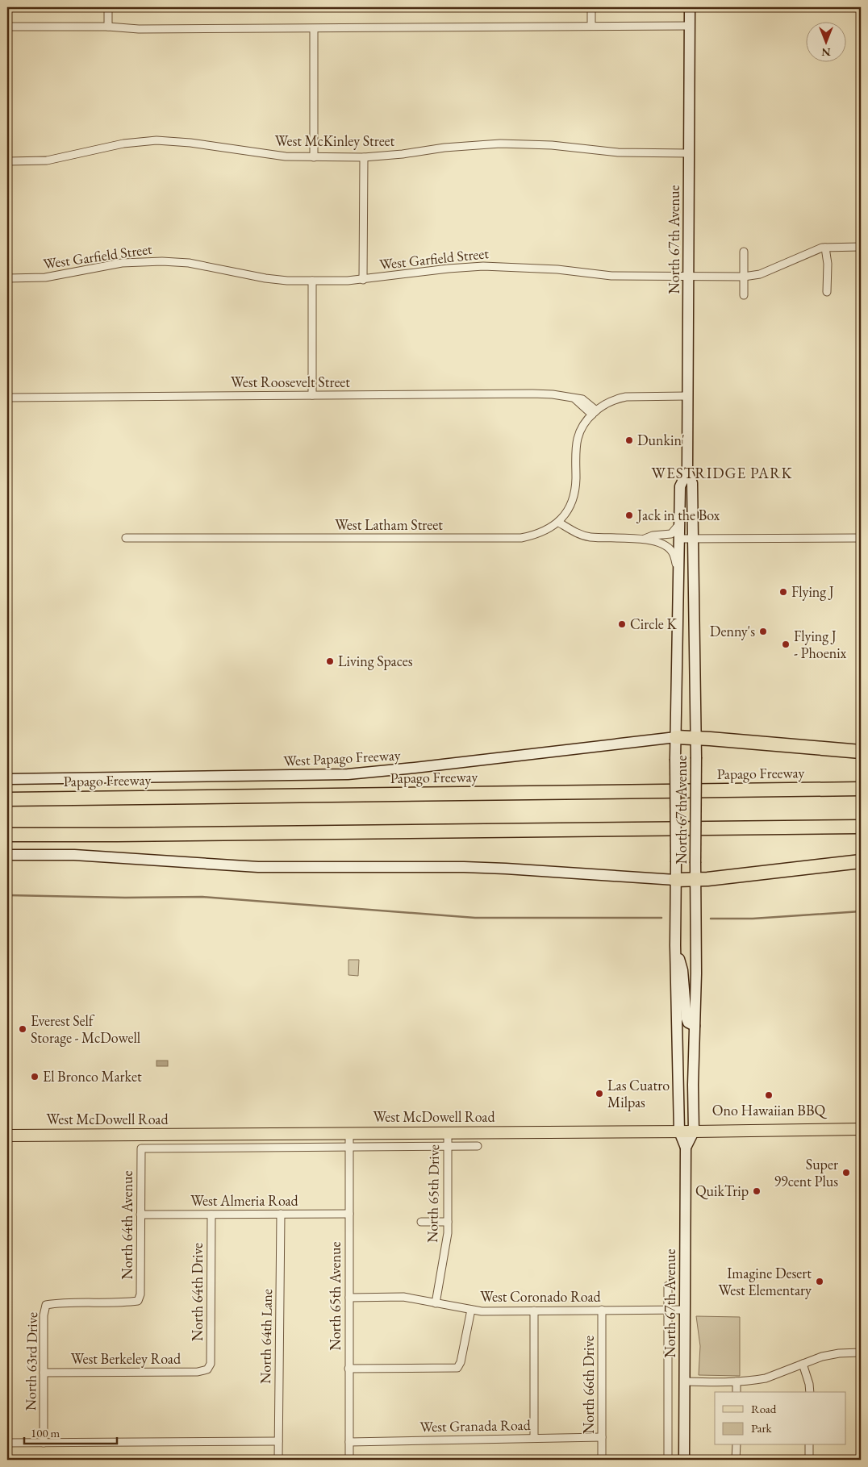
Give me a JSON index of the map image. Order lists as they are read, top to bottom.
{
  "streets": {
    "highway": ["Papago Freeway"],
    "main road": ["North 67th Avenue", "West Papago Freeway", "West McDowell Road"],
    "street": [
      "West McKinley Street",
      "West Garfield Street",
      "West Roosevelt Street",
      "West Latham Street",
      "North 65th Drive",
      "West Almeria Road",
      "North 64th Avenue",
      "North 64th Drive",
      "North 65th Avenue",
      "West Coronado Road",
      "North 64th Lane",
      "West Berkeley Road",
      "North 63rd Drive",
      "North 66th Drive",
      "West Granada Road"
    ]
  },
  "crossings": [
    ["West McKinley Street", "North 67th Avenue"],
    ["North 67th Avenue", "West Garfield Street"],
    ["North 67th Avenue", "West Papago Freeway"],
    ["North 67th Avenue", "West McDowell Road"],
    ["North 67th Avenue", "West Coronado Road"],
    ["West McDowell Road", "North 65th Drive"],
    ["West McDowell Road", "North 64th Avenue"],
    ["West McDowell Road", "North 65th Avenue"],
    ["North 65th Drive", "West Coronado Road"],
    ["West Almeria Road", "North 64th Avenue"],
    ["West Almeria Road", "North 64th Drive"],
    ["West Almeria Road", "North 65th Avenue"],
    ["West Almeria Road", "North 64th Lane"],
    ["North 64th Avenue", "North 63rd Drive"],
    ["North 64th Drive", "West Berkeley Road"],
    ["North 65th Avenue", "West Coronado Road"],
    ["North 65th Avenue", "West Granada Road"],
    ["West Coronado Road", "North 66th Drive"],
    ["West Berkeley Road", "North 63rd Drive"],
    ["North 66th Drive", "West Granada Road"]
  ],
  "districts": ["WESTRIDGE PARK"],
  "places": [
    "Dunkin'",
    "Jack in the Box",
    "Flying J",
    "Circle K",
    "Denny's",
    "Flying J - Phoenix",
    "Living Spaces",
    "Everest Self Storage - McDowell",
    "El Bronco Market",
    "Las Cuatro Milpas",
    "Ono Hawaiian BBQ",
    "Super 99cent Plus",
    "QuikTrip",
    "Imagine Desert West Elementary"
  ],
  "legend": ["Road", "Park"],
  "scale_bar": "100 m",
  "north": "bottom"
}
